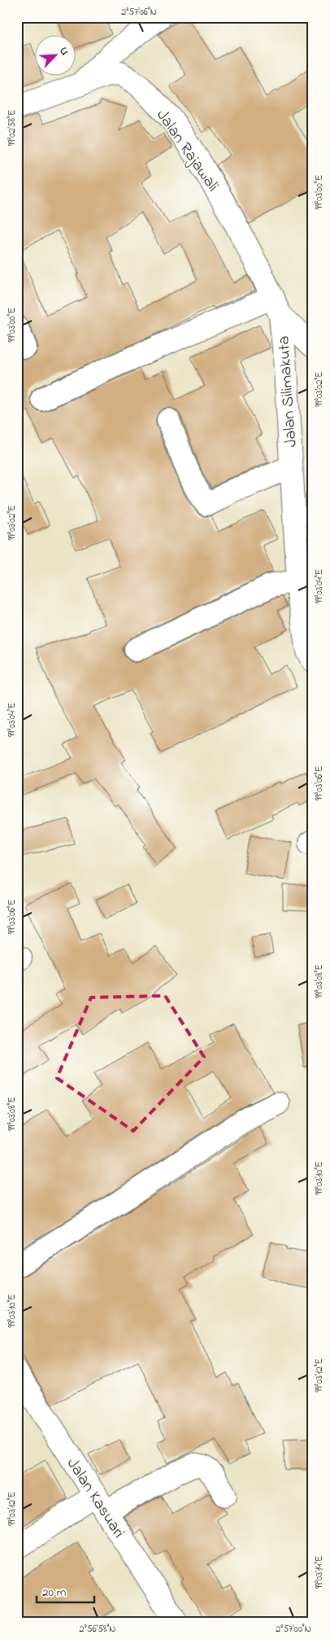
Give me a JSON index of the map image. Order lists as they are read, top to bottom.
{
  "streets": {
    "street": ["Jalan Rajawali", "Jalan Silimakuta", "Jalan Kasuari"]
  },
  "crossings": [
    ["Jalan Rajawali", "Jalan Silimakuta"]
  ],
  "scale_bar": "20 m",
  "north": "top right",
  "coordinates": [
    "2°57'06\"N",
    "99°02'58\"E",
    "99°03'00\"E",
    "99°03'02\"E",
    "99°03'04\"E",
    "99°03'06\"E",
    "99°03'08\"E",
    "99°03'10\"E",
    "99°03'12\"E",
    "99°03'14\"E",
    "2°56'58\"N",
    "2°57'00\"N"
  ]
}
